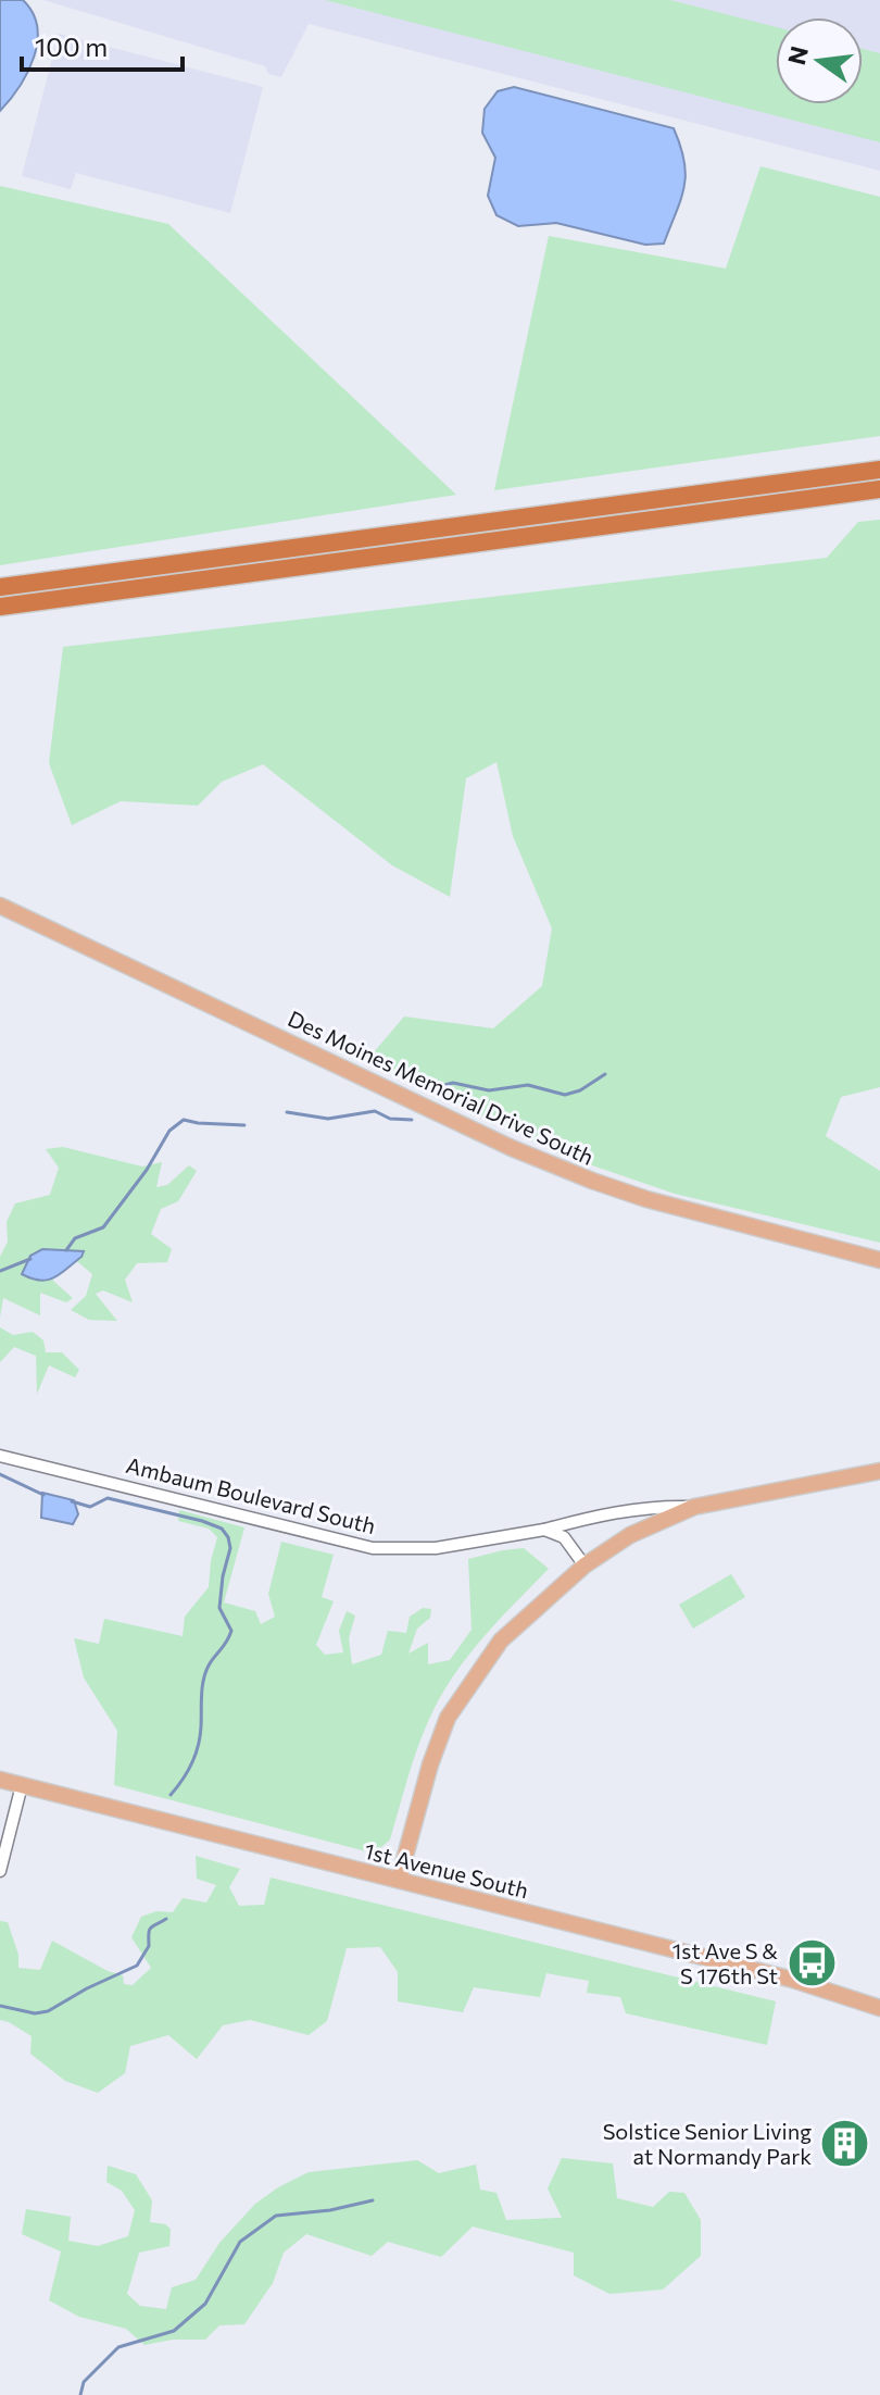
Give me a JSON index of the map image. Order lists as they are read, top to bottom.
{
  "streets": {
    "main road": ["Des Moines Memorial Drive South", "Ambaum Boulevard South", "1st Avenue South"]
  },
  "places": {
    "bus stop": ["1st Ave S & S 176th St"],
    "building": ["Solstice Senior Living at Normandy Park"]
  },
  "scale_bar": "100 m",
  "north": "left"
}
